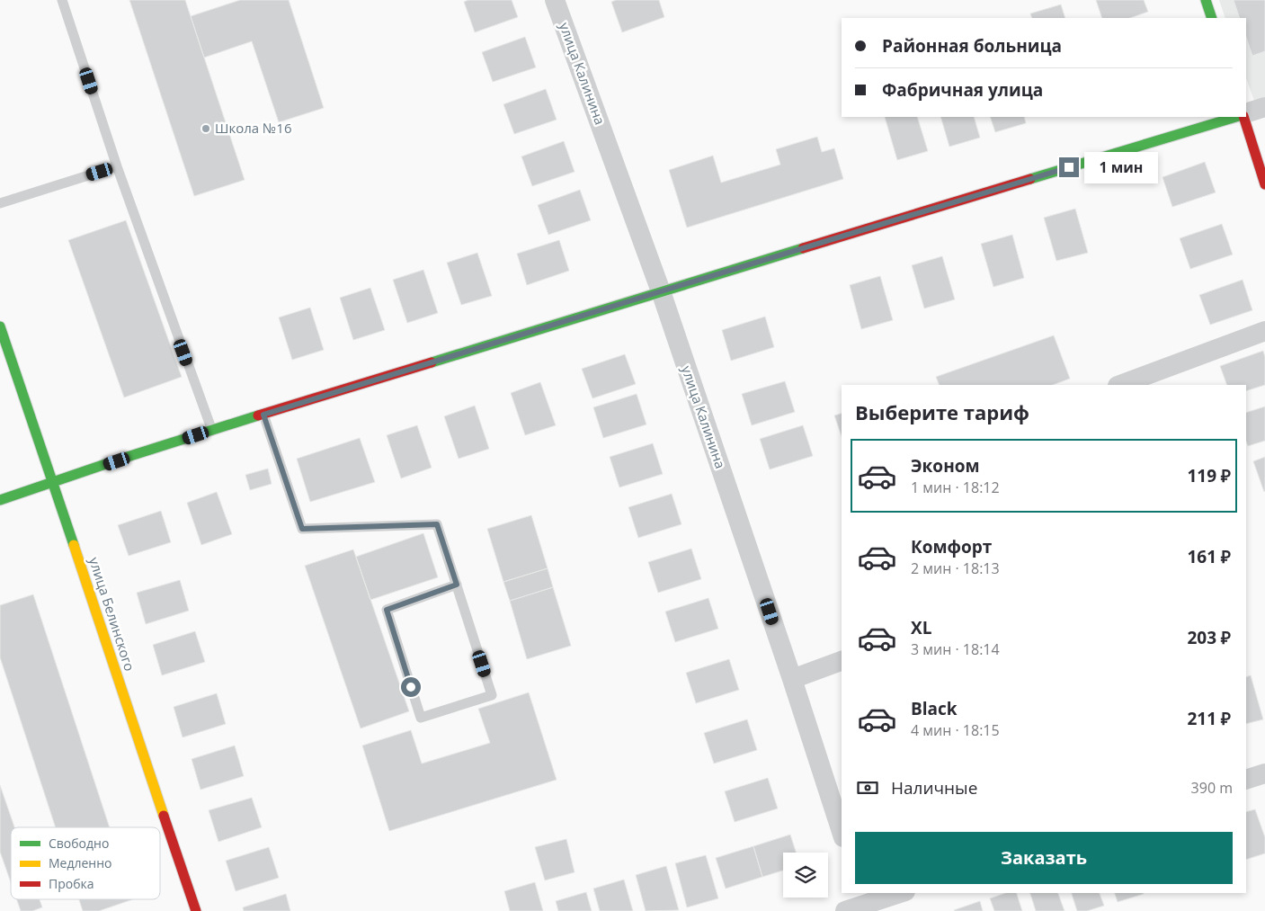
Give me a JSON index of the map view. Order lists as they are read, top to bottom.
{
  "streets": {
    "street": ["улица Калинина", "улица Белинского"]
  },
  "places": ["Школа №16"],
  "legend": ["Свободно", "Медленно", "Пробка"],
  "page": {
    "banner": ["Районная больница", "Фабричная улица"],
    "bubble": "1 мин",
    "heading": "Выберите тариф",
    "list": [
      {
        "name": "Эконом",
        "note": "1 мин · 18:12",
        "value": "119 ₽"
      },
      {
        "name": "Комфорт",
        "note": "2 мин · 18:13",
        "value": "161 ₽"
      },
      {
        "name": "XL",
        "note": "3 мин · 18:14",
        "value": "203 ₽"
      },
      {
        "name": "Black",
        "note": "4 мин · 18:15",
        "value": "211 ₽"
      }
    ],
    "pay": ["Наличные", "390 m"],
    "buttons": "Заказать"
  }
}
